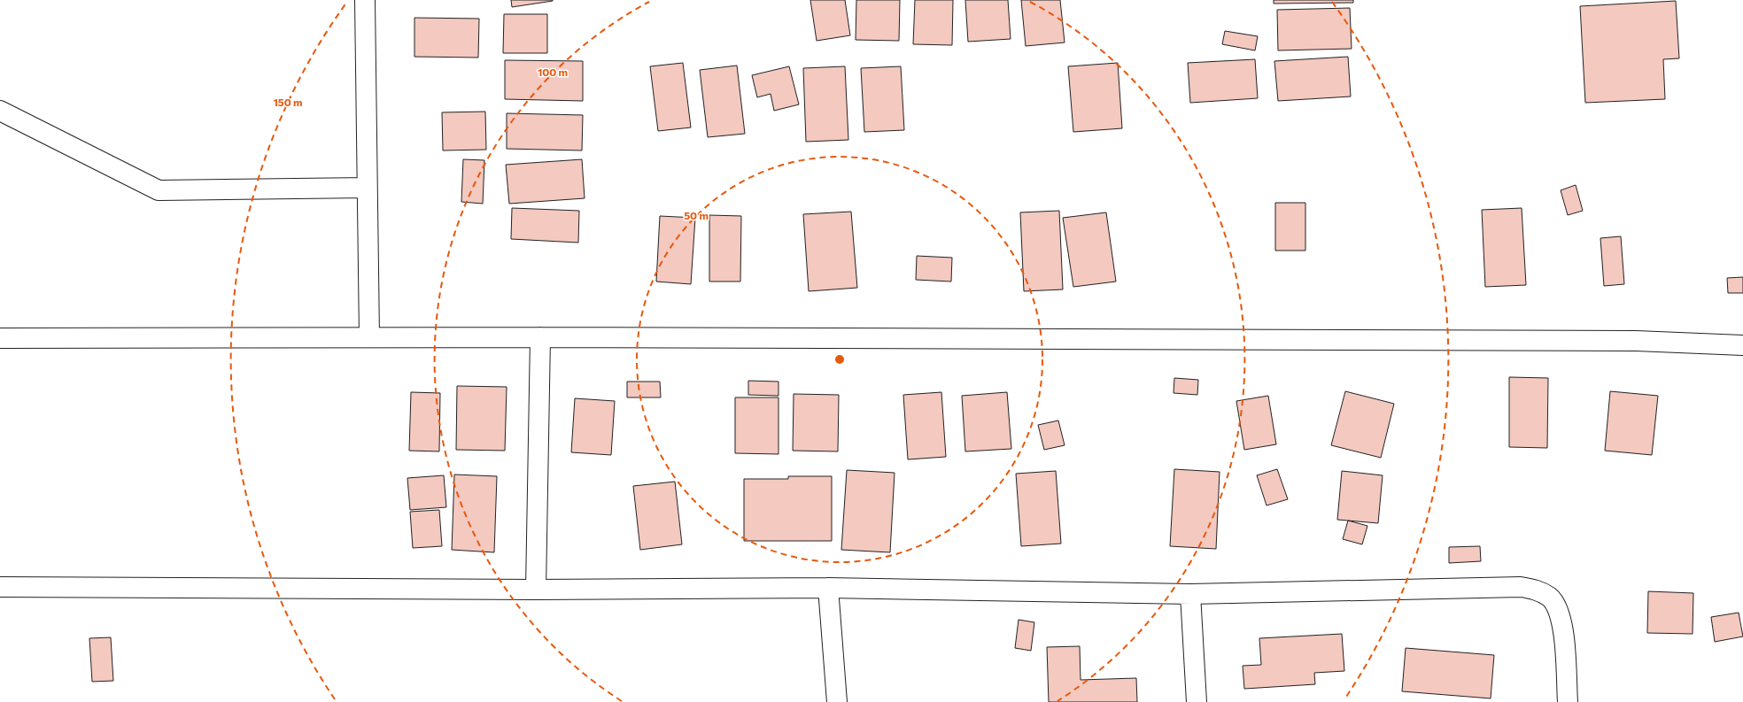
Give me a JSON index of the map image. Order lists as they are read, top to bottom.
{
  "rings": ["100 m", "150 m", "50 m"]
}
